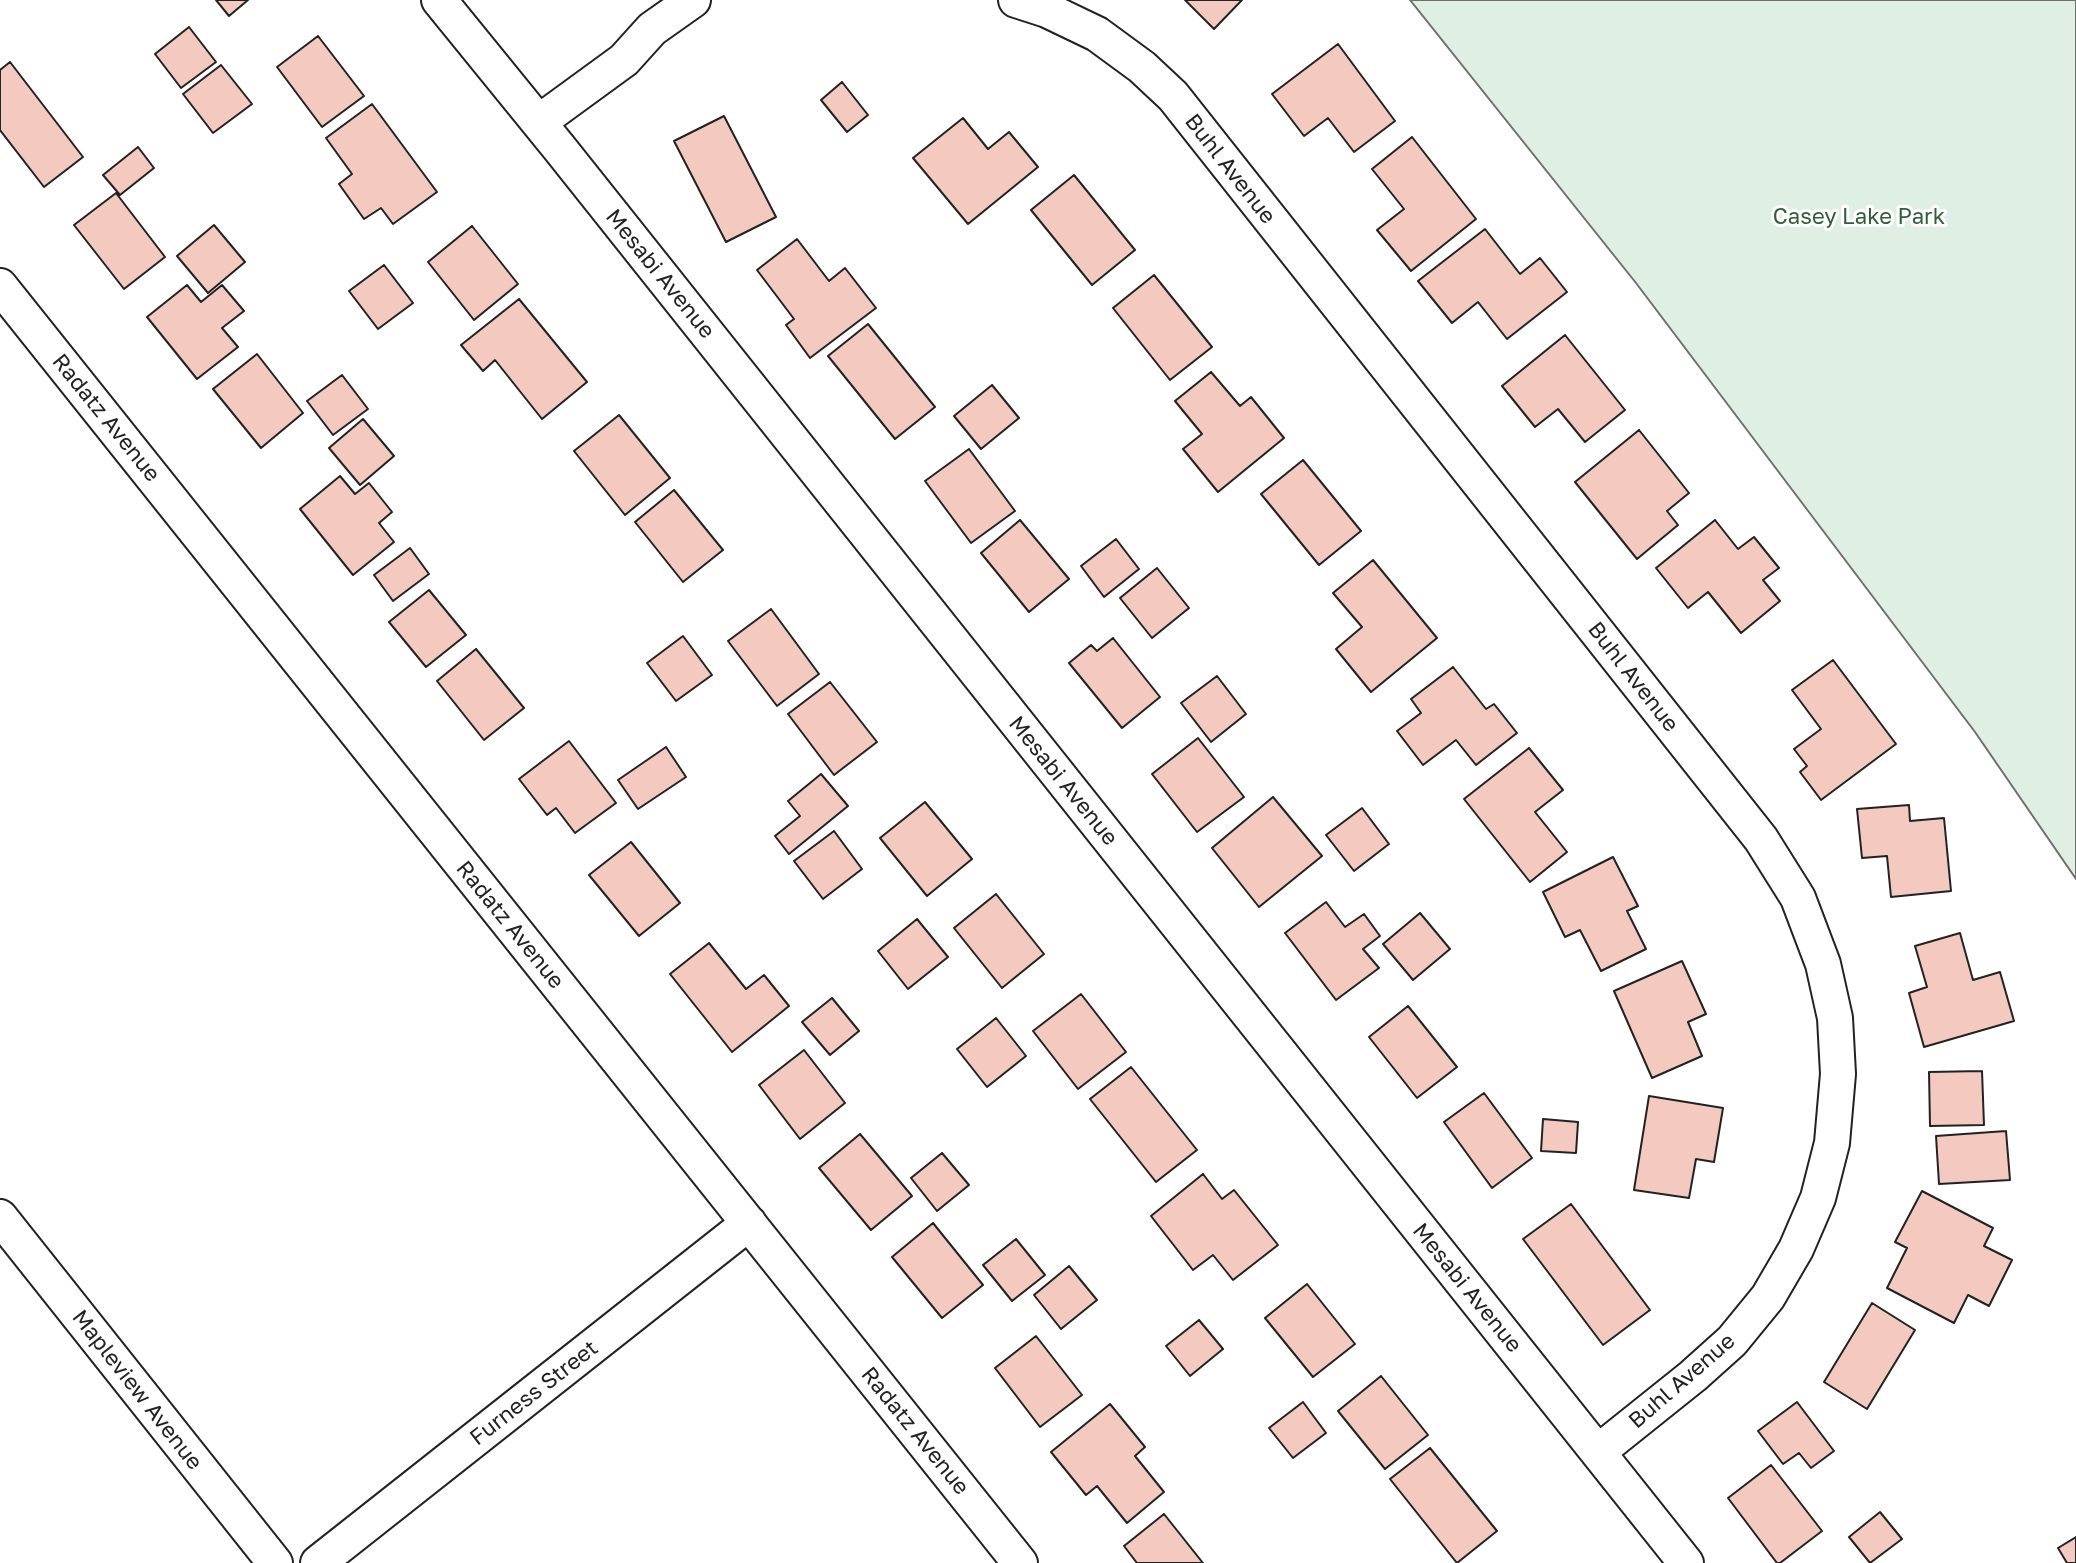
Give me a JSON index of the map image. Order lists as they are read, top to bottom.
{
  "streets": {
    "street": [
      "Buhl Avenue",
      "Mesabi Avenue",
      "Radatz Avenue",
      "Mapleview Avenue",
      "Furness Street"
    ]
  },
  "crossings": [
    ["Buhl Avenue", "Mesabi Avenue"],
    ["Radatz Avenue", "Furness Street"]
  ],
  "parks": ["Casey Lake Park"]
}
